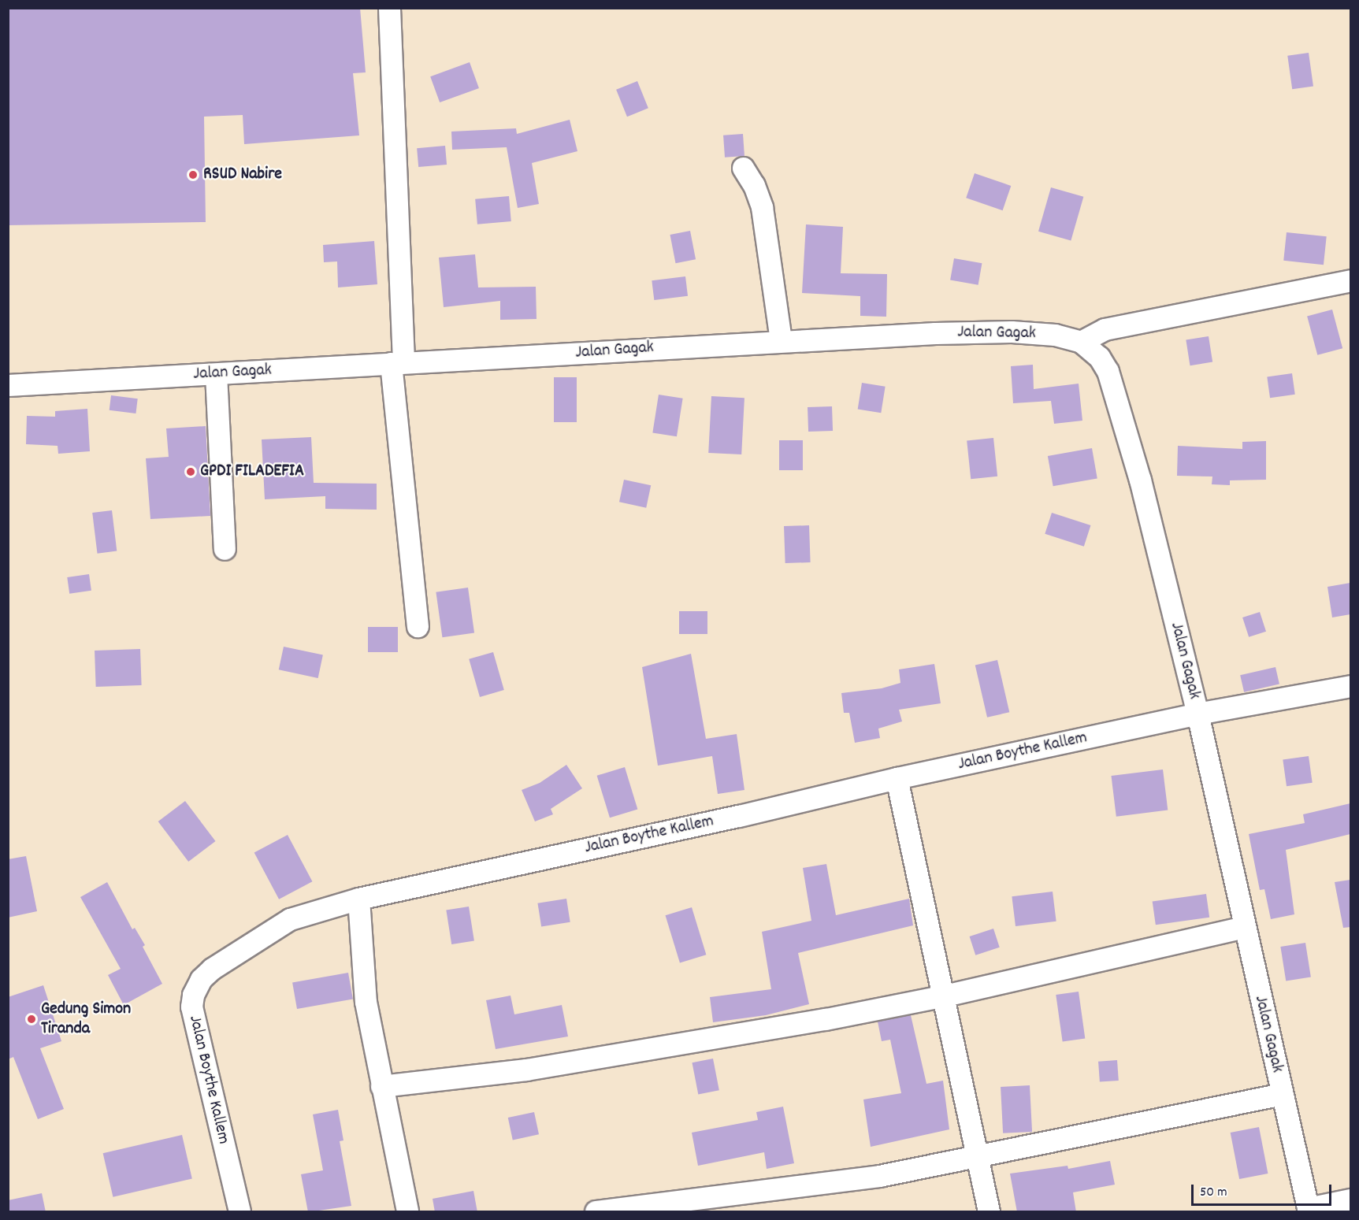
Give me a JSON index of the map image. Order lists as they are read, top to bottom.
{
  "streets": {
    "street": ["Jalan Gagak", "Jalan Boythe Kallem"]
  },
  "crossings": [
    ["Jalan Gagak", "Jalan Boythe Kallem"]
  ],
  "places": ["RSUD Nabire", "GPDI FILADEFIA", "Gedung Simon Tiranda"],
  "scale_bar": "50 m"
}
